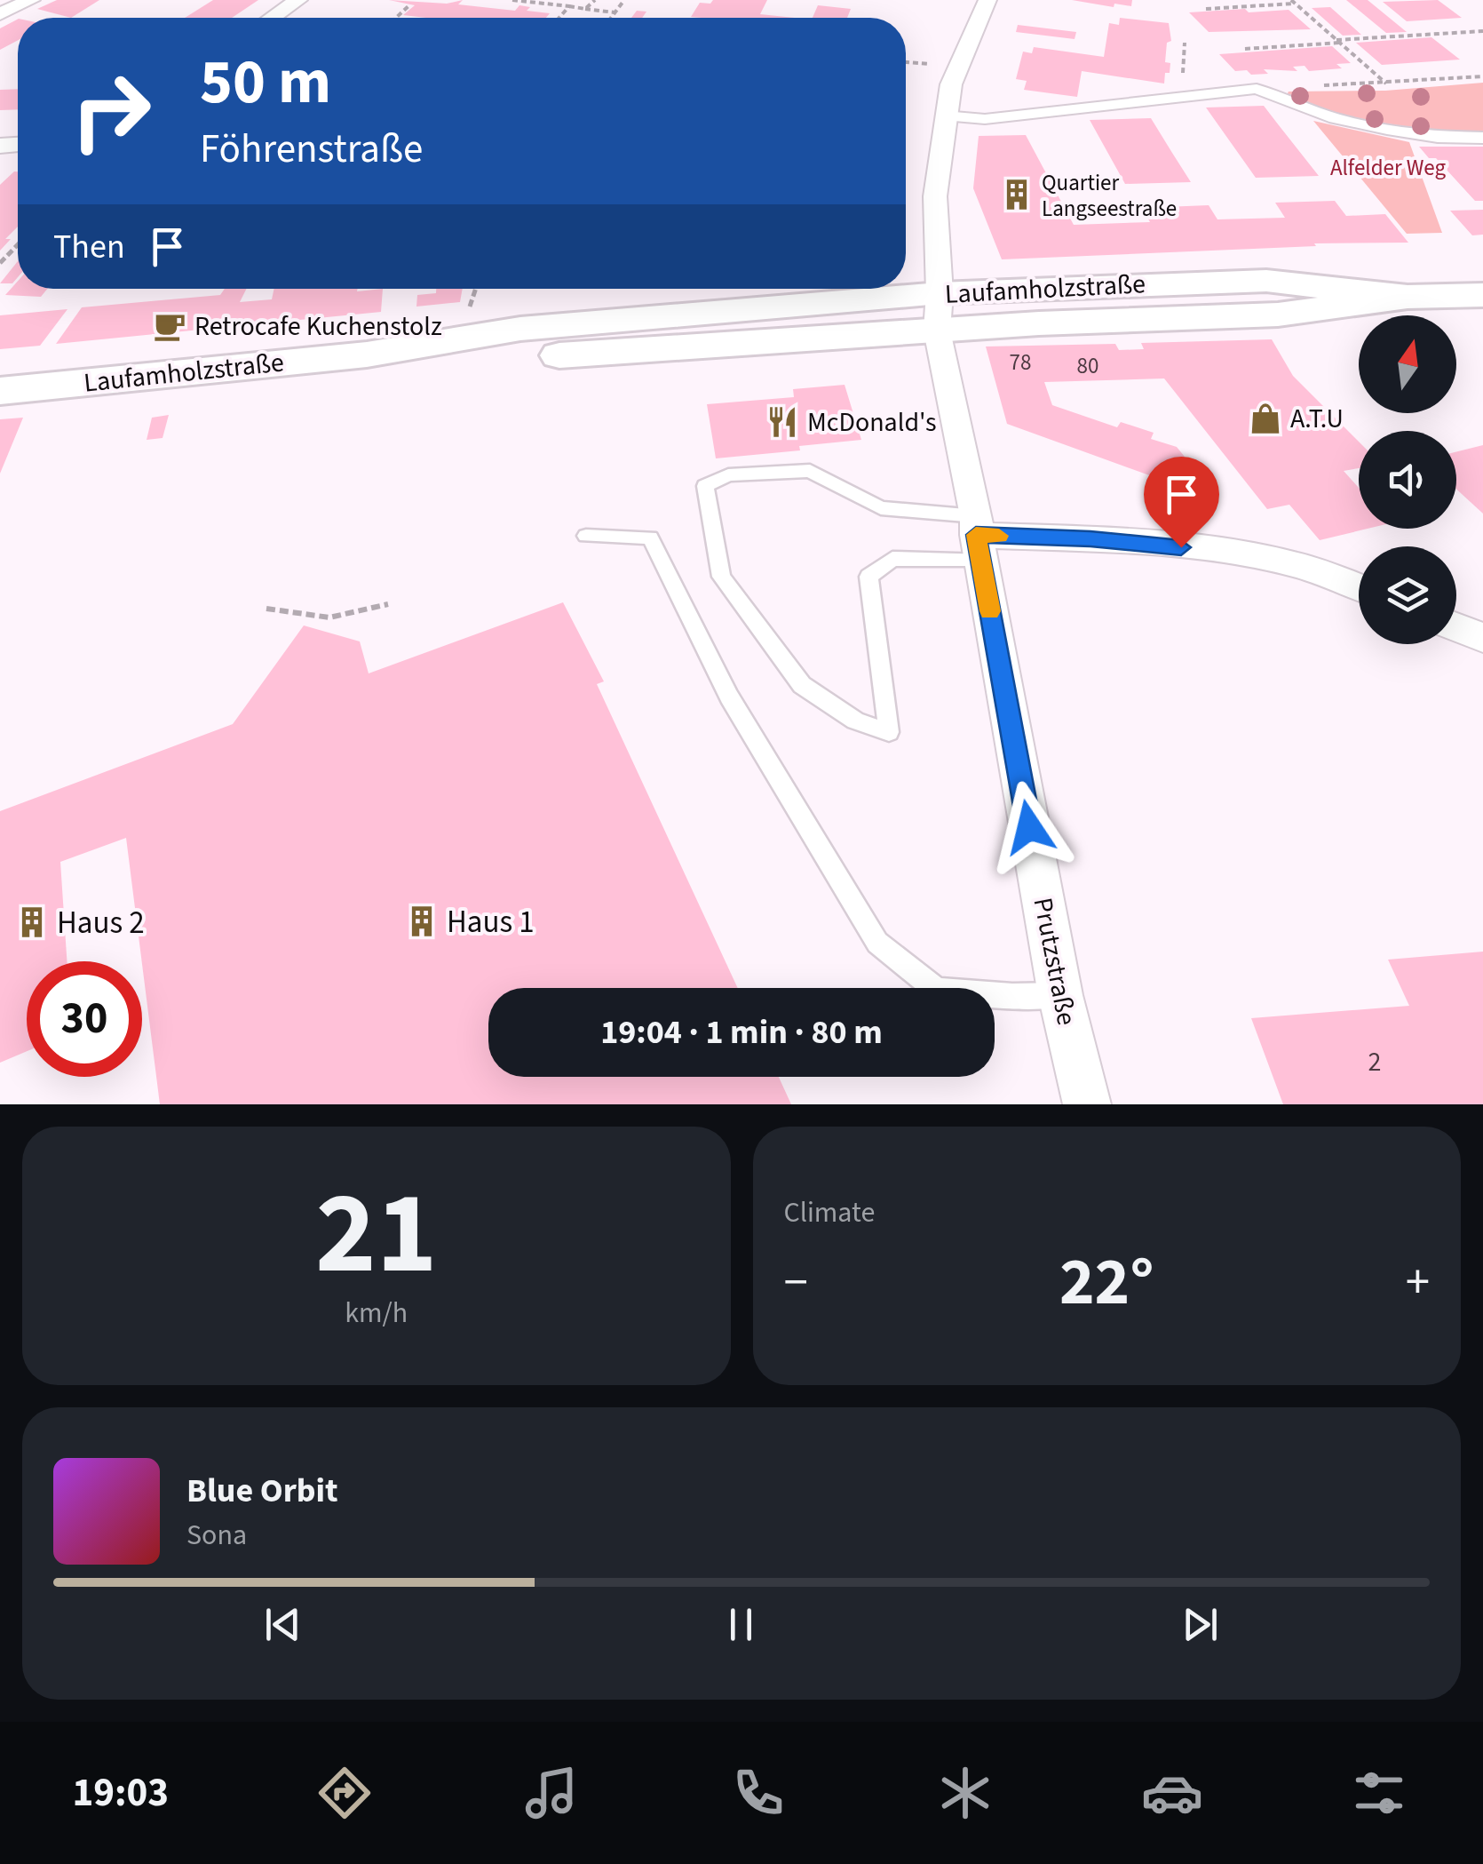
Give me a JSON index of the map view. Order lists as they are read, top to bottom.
{
  "streets": {
    "main road": ["Laufamholzstraße"],
    "street": ["Prutzstraße"]
  },
  "crossings": [
    ["Laufamholzstraße", "Prutzstraße"]
  ],
  "parks": ["Alfelder Weg"],
  "places": {
    "building": ["Quartier Langseestraße", "Haus 1", "Haus 2"],
    "cafe": ["Retrocafe Kuchenstolz"],
    "shop": ["A.T.U"],
    "restaurant": ["McDonald's"]
  },
  "house_numbers": ["78", "80", "2"],
  "north": "top",
  "page": {
    "turn": ["50 m", "Föhrenstraße"],
    "then": "Then",
    "limit": "30",
    "trip": "19:04 · 1 min · 80 m",
    "tile": [
      ["21", "km/h"],
      "Climate"
    ],
    "heat": ["−", "22°", "+"],
    "song": ["Blue Orbit", "Sona"],
    "tabs": "19:03"
  }
}
